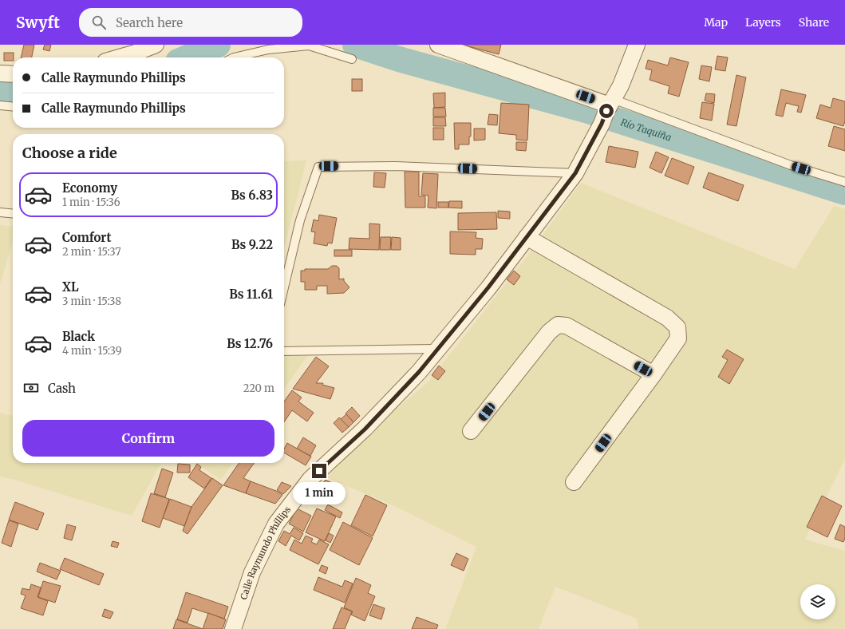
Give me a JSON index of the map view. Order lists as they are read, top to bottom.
{
  "streets": {
    "street": ["Calle Raymundo Phillips"]
  },
  "water": ["Río Taquiña"],
  "page": {
    "header": "Swyft",
    "search": "Search here",
    "nav": ["Map", "Layers", "Share"],
    "banner": ["Calle Raymundo Phillips", "Calle Raymundo Phillips"],
    "heading": "Choose a ride",
    "list": [
      {
        "name": "Economy",
        "note": "1 min · 15:36",
        "value": "Bs 6.83"
      },
      {
        "name": "Comfort",
        "note": "2 min · 15:37",
        "value": "Bs 9.22"
      },
      {
        "name": "XL",
        "note": "3 min · 15:38",
        "value": "Bs 11.61"
      },
      {
        "name": "Black",
        "note": "4 min · 15:39",
        "value": "Bs 12.76"
      }
    ],
    "pay": ["Cash", "220 m"],
    "buttons": "Confirm",
    "bubble": "1 min"
  }
}
